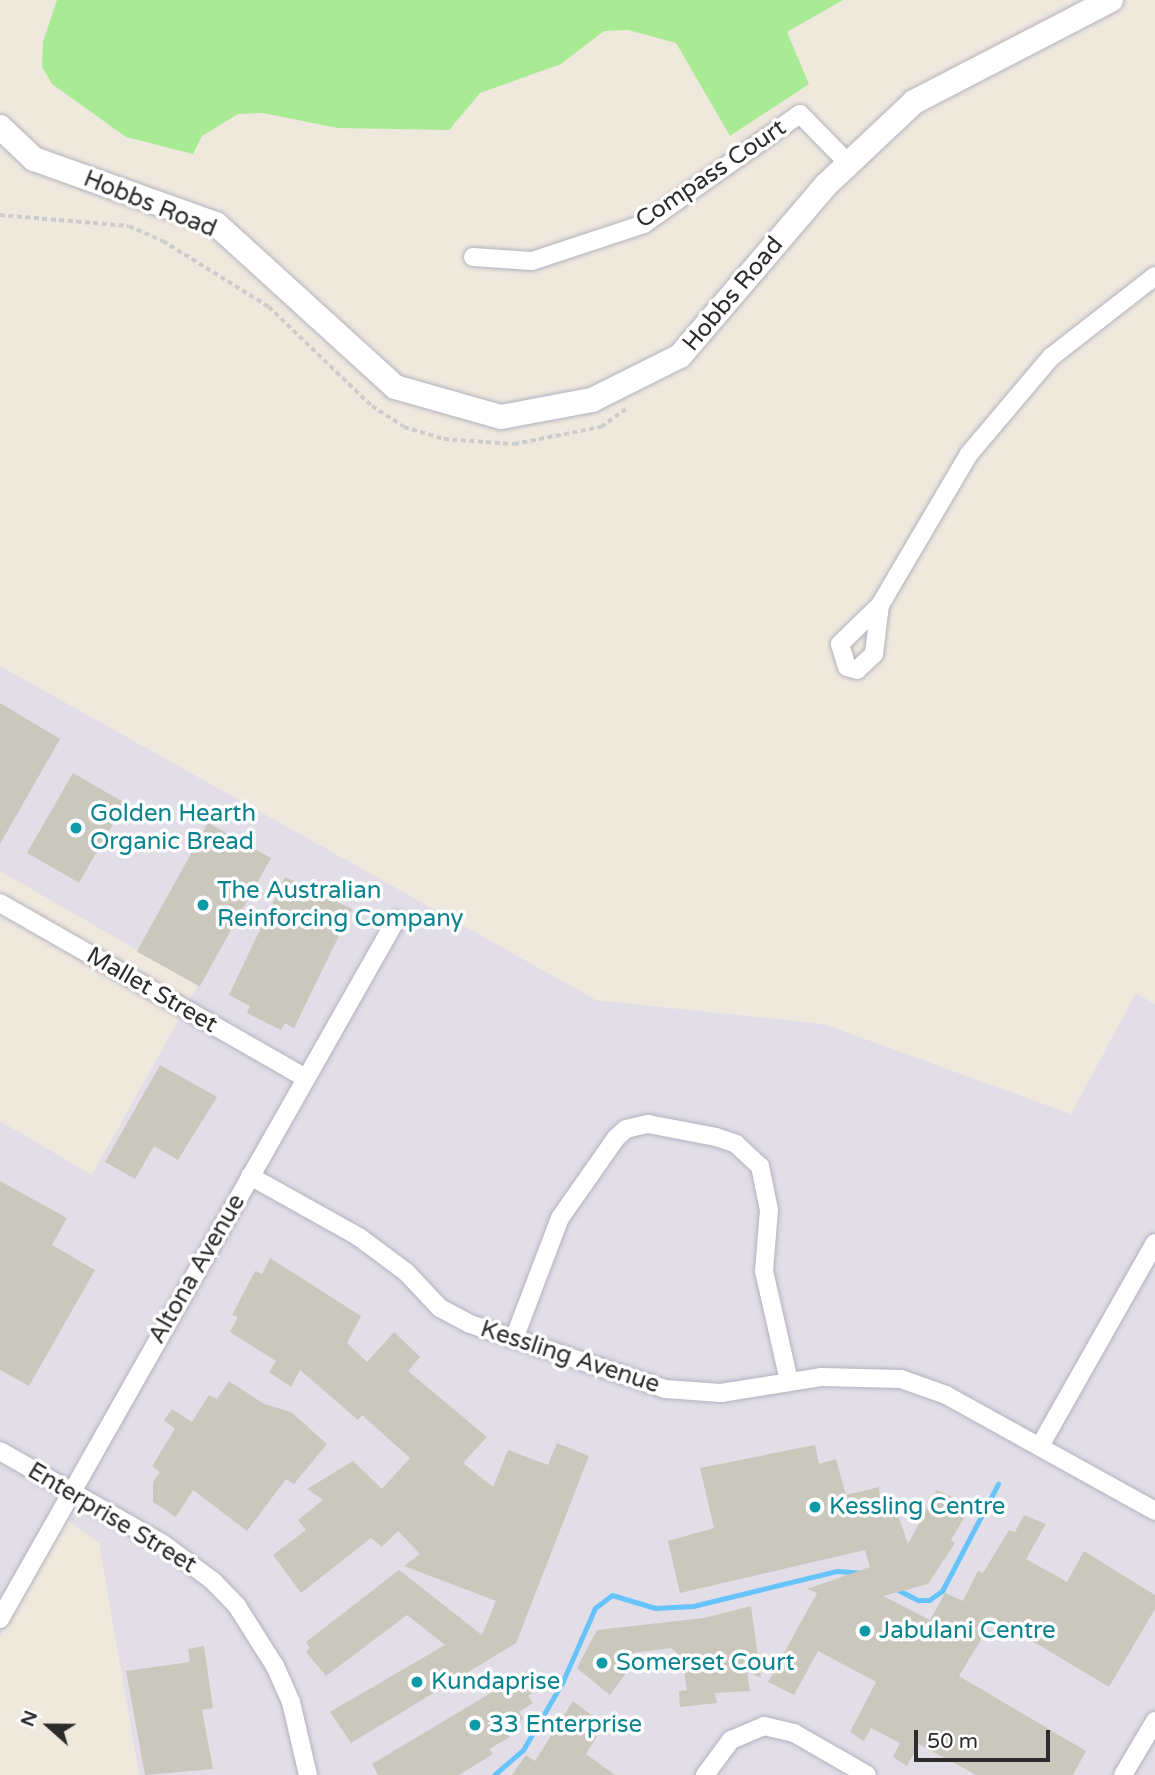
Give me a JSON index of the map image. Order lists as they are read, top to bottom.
{
  "streets": {
    "street": [
      "Compass Court",
      "Hobbs Road",
      "Mallet Street",
      "Altona Avenue",
      "Kessling Avenue",
      "Enterprise Street"
    ]
  },
  "crossings": [
    ["Compass Court", "Hobbs Road"],
    ["Mallet Street", "Altona Avenue"],
    ["Altona Avenue", "Kessling Avenue"],
    ["Altona Avenue", "Enterprise Street"]
  ],
  "places": [
    "Golden Hearth Organic Bread",
    "The Australian Reinforcing Company",
    "Kessling Centre",
    "Jabulani Centre",
    "Somerset Court",
    "Kundaprise",
    "33 Enterprise"
  ],
  "scale_bar": "50 m",
  "north": "left"
}
